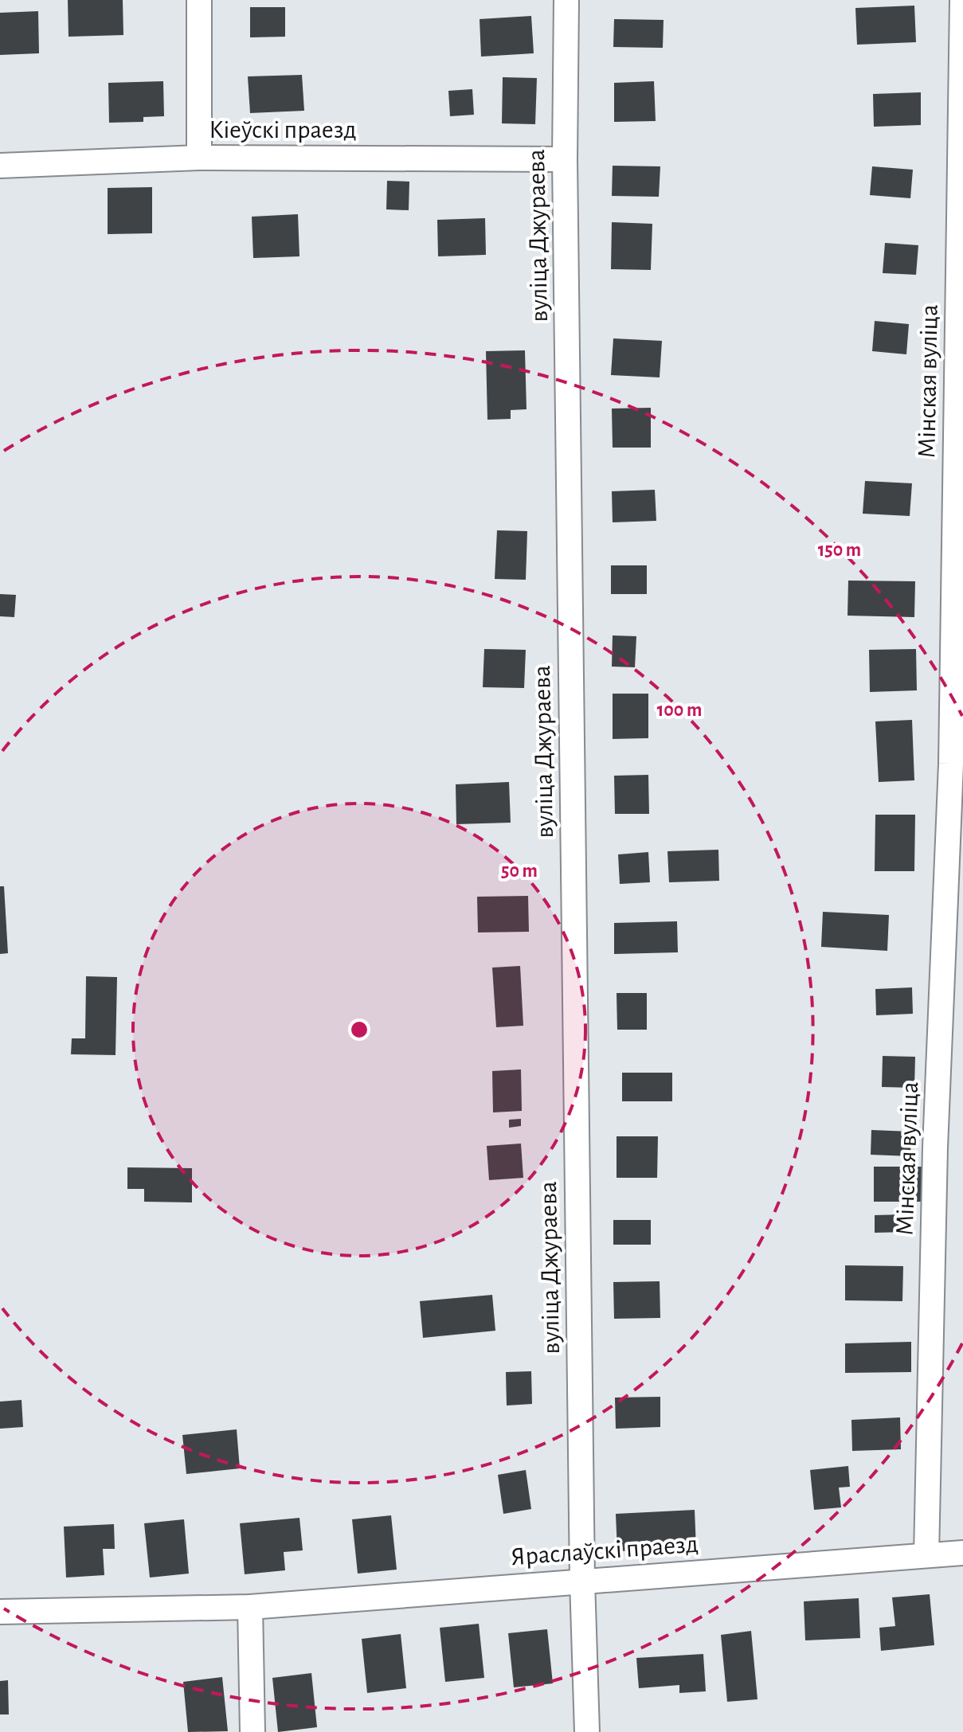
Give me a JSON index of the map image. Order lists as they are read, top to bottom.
{
  "streets": {
    "street": [
      "Кіеўскі праезд",
      "вуліца Джураева",
      "Мінская вуліца",
      "Яраслаўскі праезд"
    ]
  },
  "crossings": [
    ["Кіеўскі праезд", "вуліца Джураева"],
    ["вуліца Джураева", "Яраслаўскі праезд"],
    ["Мінская вуліца", "Яраслаўскі праезд"]
  ],
  "rings": ["150 m", "100 m", "50 m"]
}
